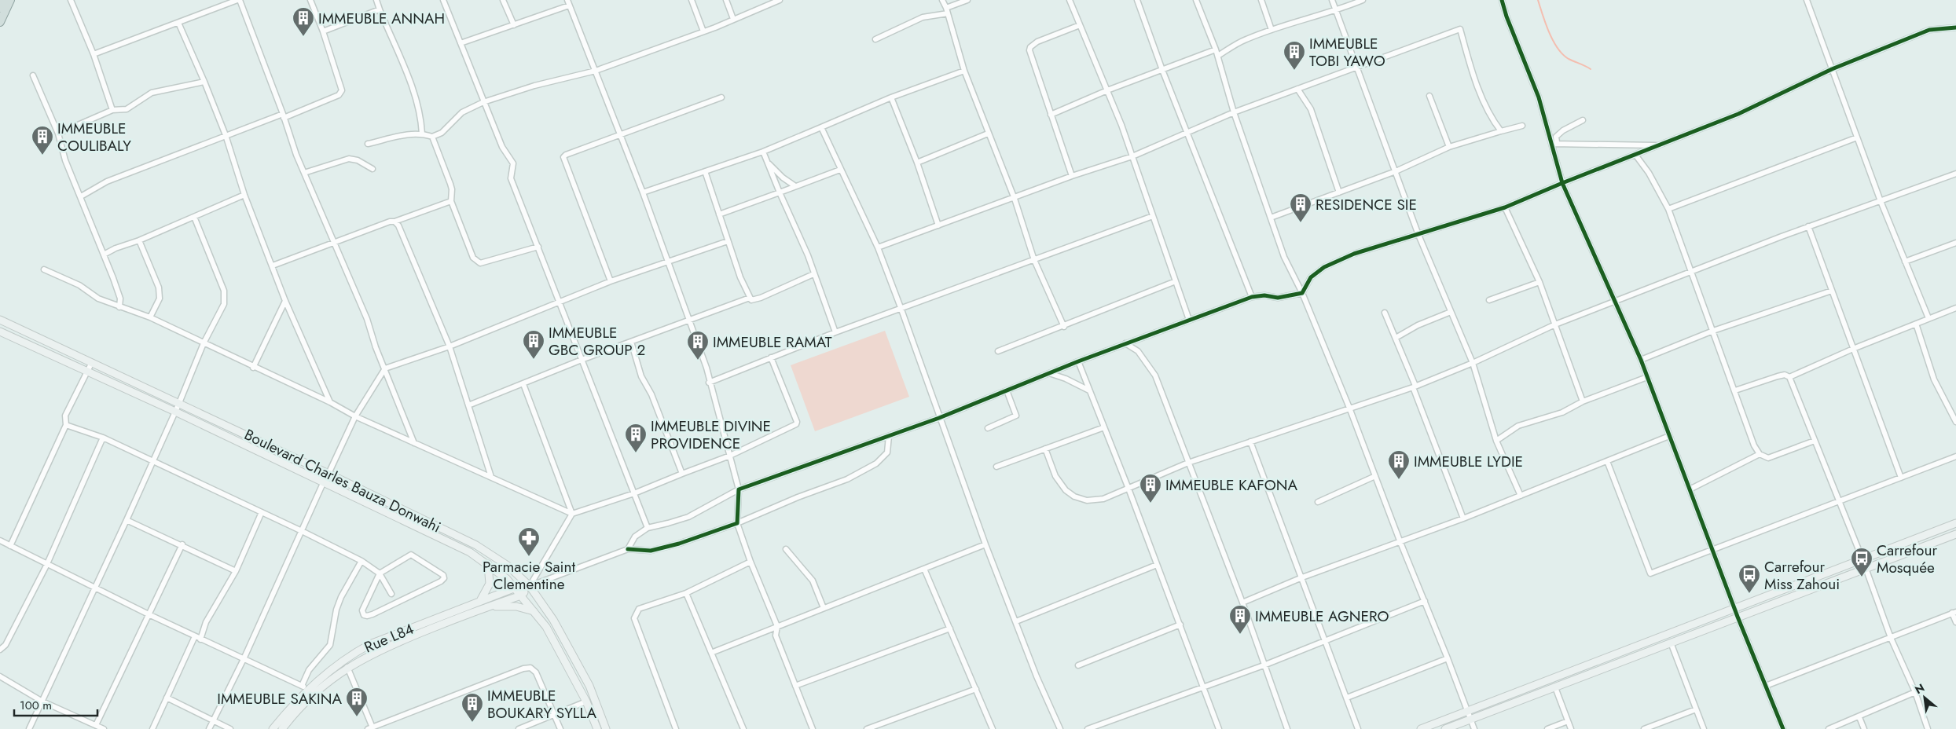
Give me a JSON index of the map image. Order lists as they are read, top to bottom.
{
  "streets": {
    "main road": ["Boulevard Charles Bauza Donwahi", "Rue L84"]
  },
  "crossings": [
    ["Boulevard Charles Bauza Donwahi", "Rue L84"]
  ],
  "places": {
    "building": [
      "IMMEUBLE ANNAH",
      "IMMEUBLE TOBI YAWO",
      "IMMEUBLE COULIBALY",
      "RESIDENCE SIE",
      "IMMEUBLE GBC GROUP 2",
      "IMMEUBLE RAMAT",
      "IMMEUBLE DIVINE PROVIDENCE",
      "IMMEUBLE LYDIE",
      "IMMEUBLE KAFONA",
      "IMMEUBLE AGNERO",
      "IMMEUBLE SAKINA",
      "IMMEUBLE BOUKARY SYLLA"
    ],
    "pharmacy": ["Parmacie Saint Clementine"],
    "bus stop": ["Carrefour Mosquée", "Carrefour Miss Zahoui"]
  },
  "scale_bar": "100 m",
  "north": "top left"
}
